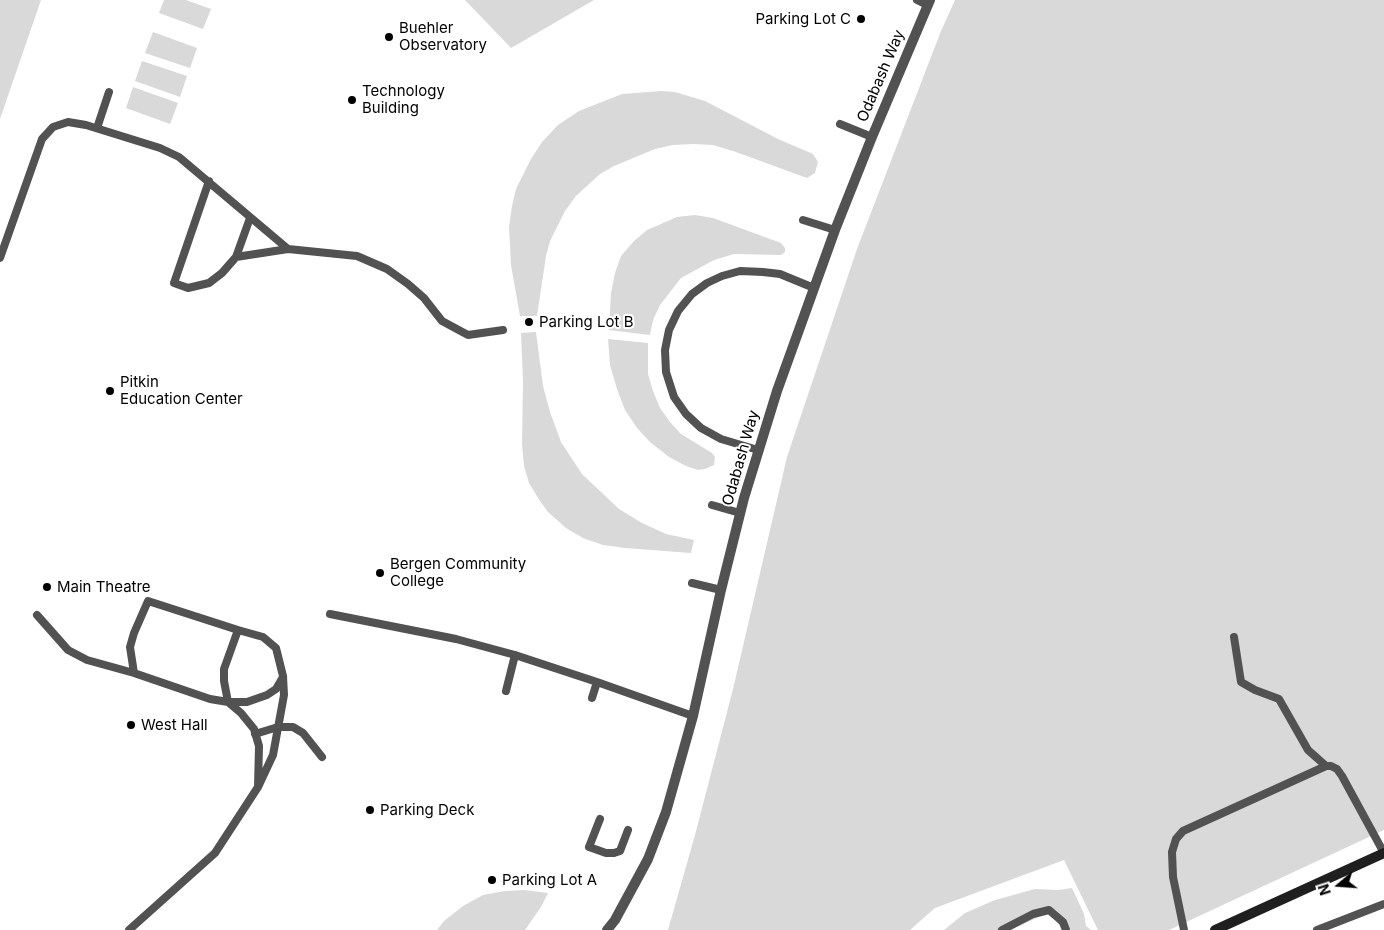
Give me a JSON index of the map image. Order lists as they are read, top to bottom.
{
  "streets": {
    "street": ["Odabash Way"]
  },
  "places": [
    "Parking Lot C",
    "Buehler Observatory",
    "Technology Building",
    "Parking Lot B",
    "Pitkin Education Center",
    "Bergen Community College",
    "Main Theatre",
    "West Hall",
    "Parking Deck",
    "Parking Lot A"
  ],
  "north": "left"
}
